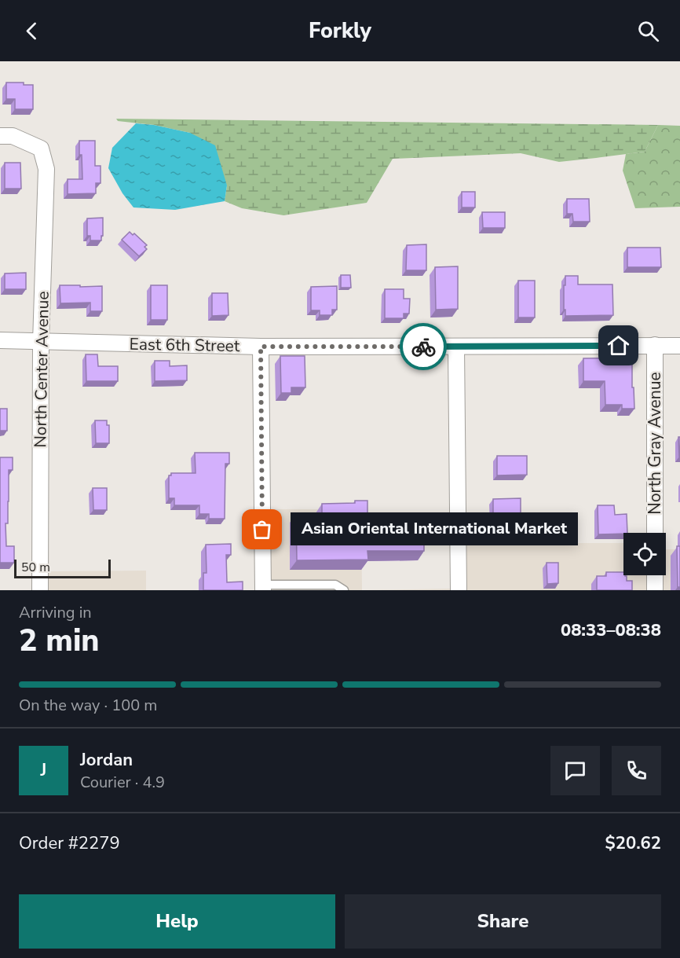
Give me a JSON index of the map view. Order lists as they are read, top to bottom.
{
  "streets": {
    "street": ["East 6th Street", "North Center Avenue", "North Gray Avenue"]
  },
  "crossings": [
    ["East 6th Street", "North Center Avenue"],
    ["East 6th Street", "North Gray Avenue"]
  ],
  "places": ["Asian Oriental International Market"],
  "scale_bar": "50 m",
  "page": {
    "header": "Forkly",
    "bubble": "Asian Oriental International Market",
    "scale": "50 m",
    "heading": ["2 min", "Arriving in", "08:33–08:38"],
    "panel": [
      "Jordan",
      "Courier · 4.9",
      "Order #2279",
      "$20.62"
    ],
    "bar": "On the way · 100 m",
    "round": "J",
    "buttons": ["Help", "Share"]
  }
}
